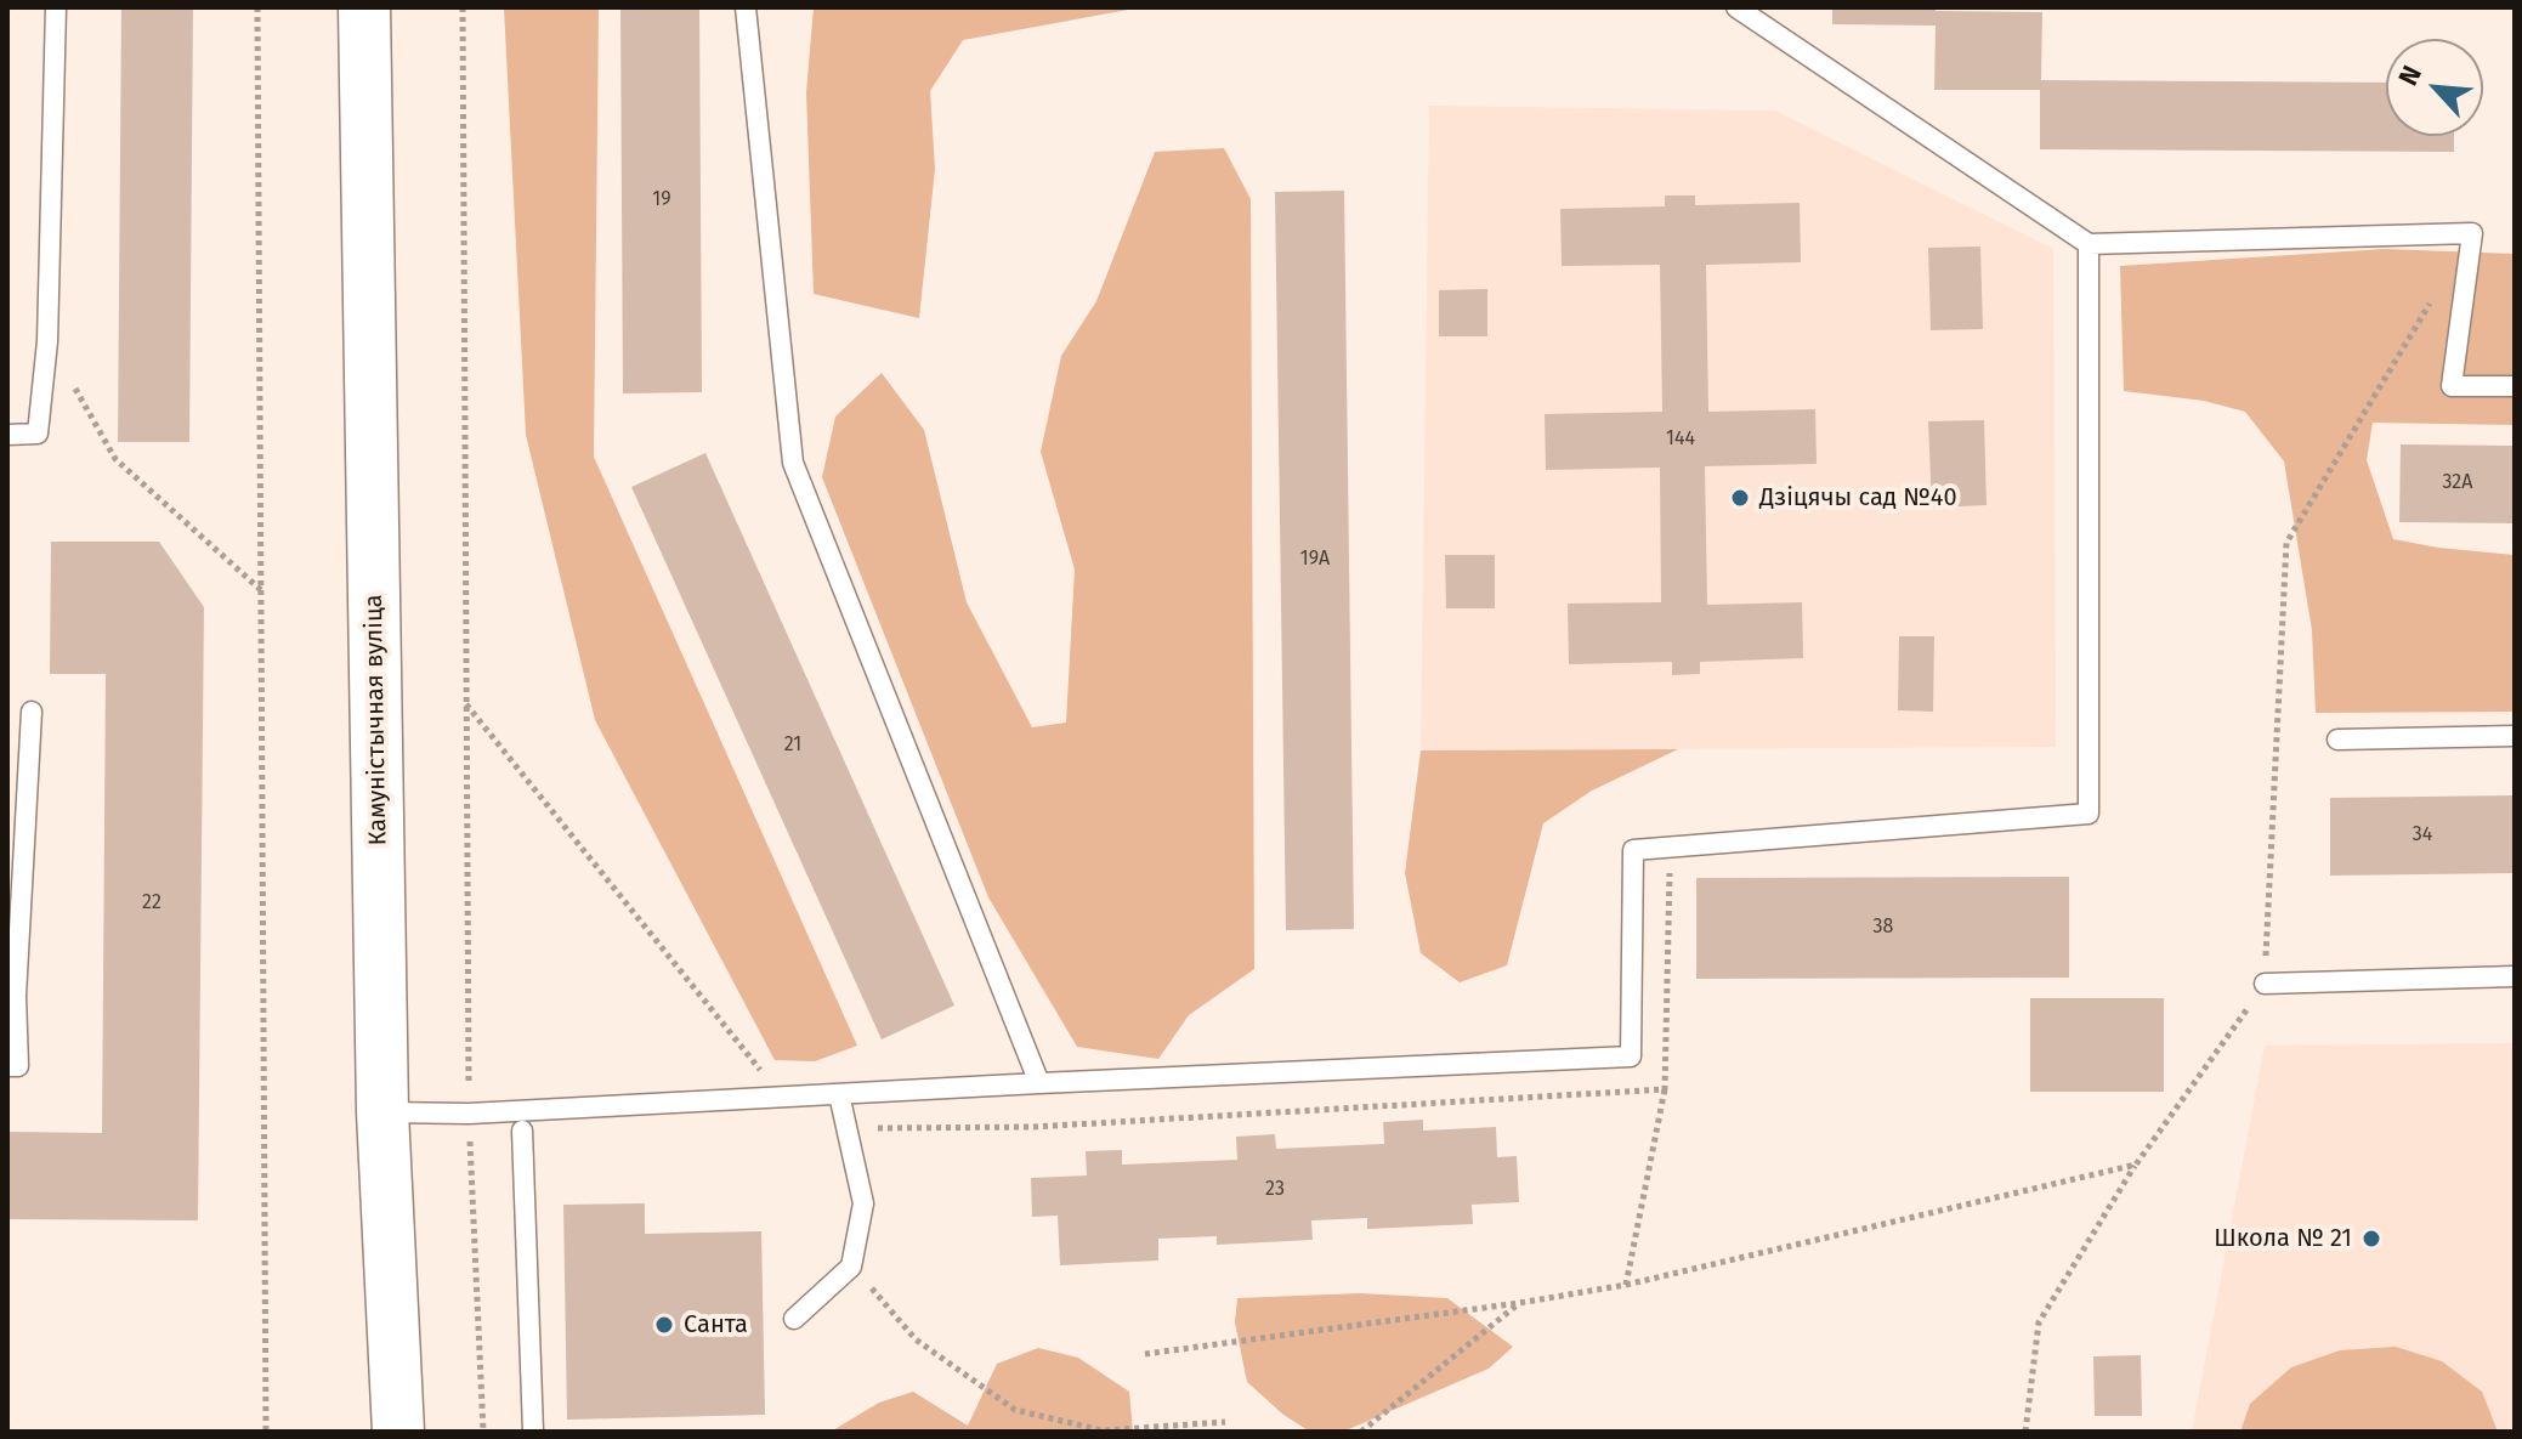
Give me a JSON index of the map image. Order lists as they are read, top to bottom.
{
  "streets": {
    "street": ["Камуністычная вуліца"]
  },
  "places": ["Дзіцячы сад №40", "Школа № 21", "Санта"],
  "house_numbers": [
    "19",
    "144",
    "32А",
    "19А",
    "21",
    "34",
    "22",
    "38",
    "23"
  ],
  "north": "top left"
}
